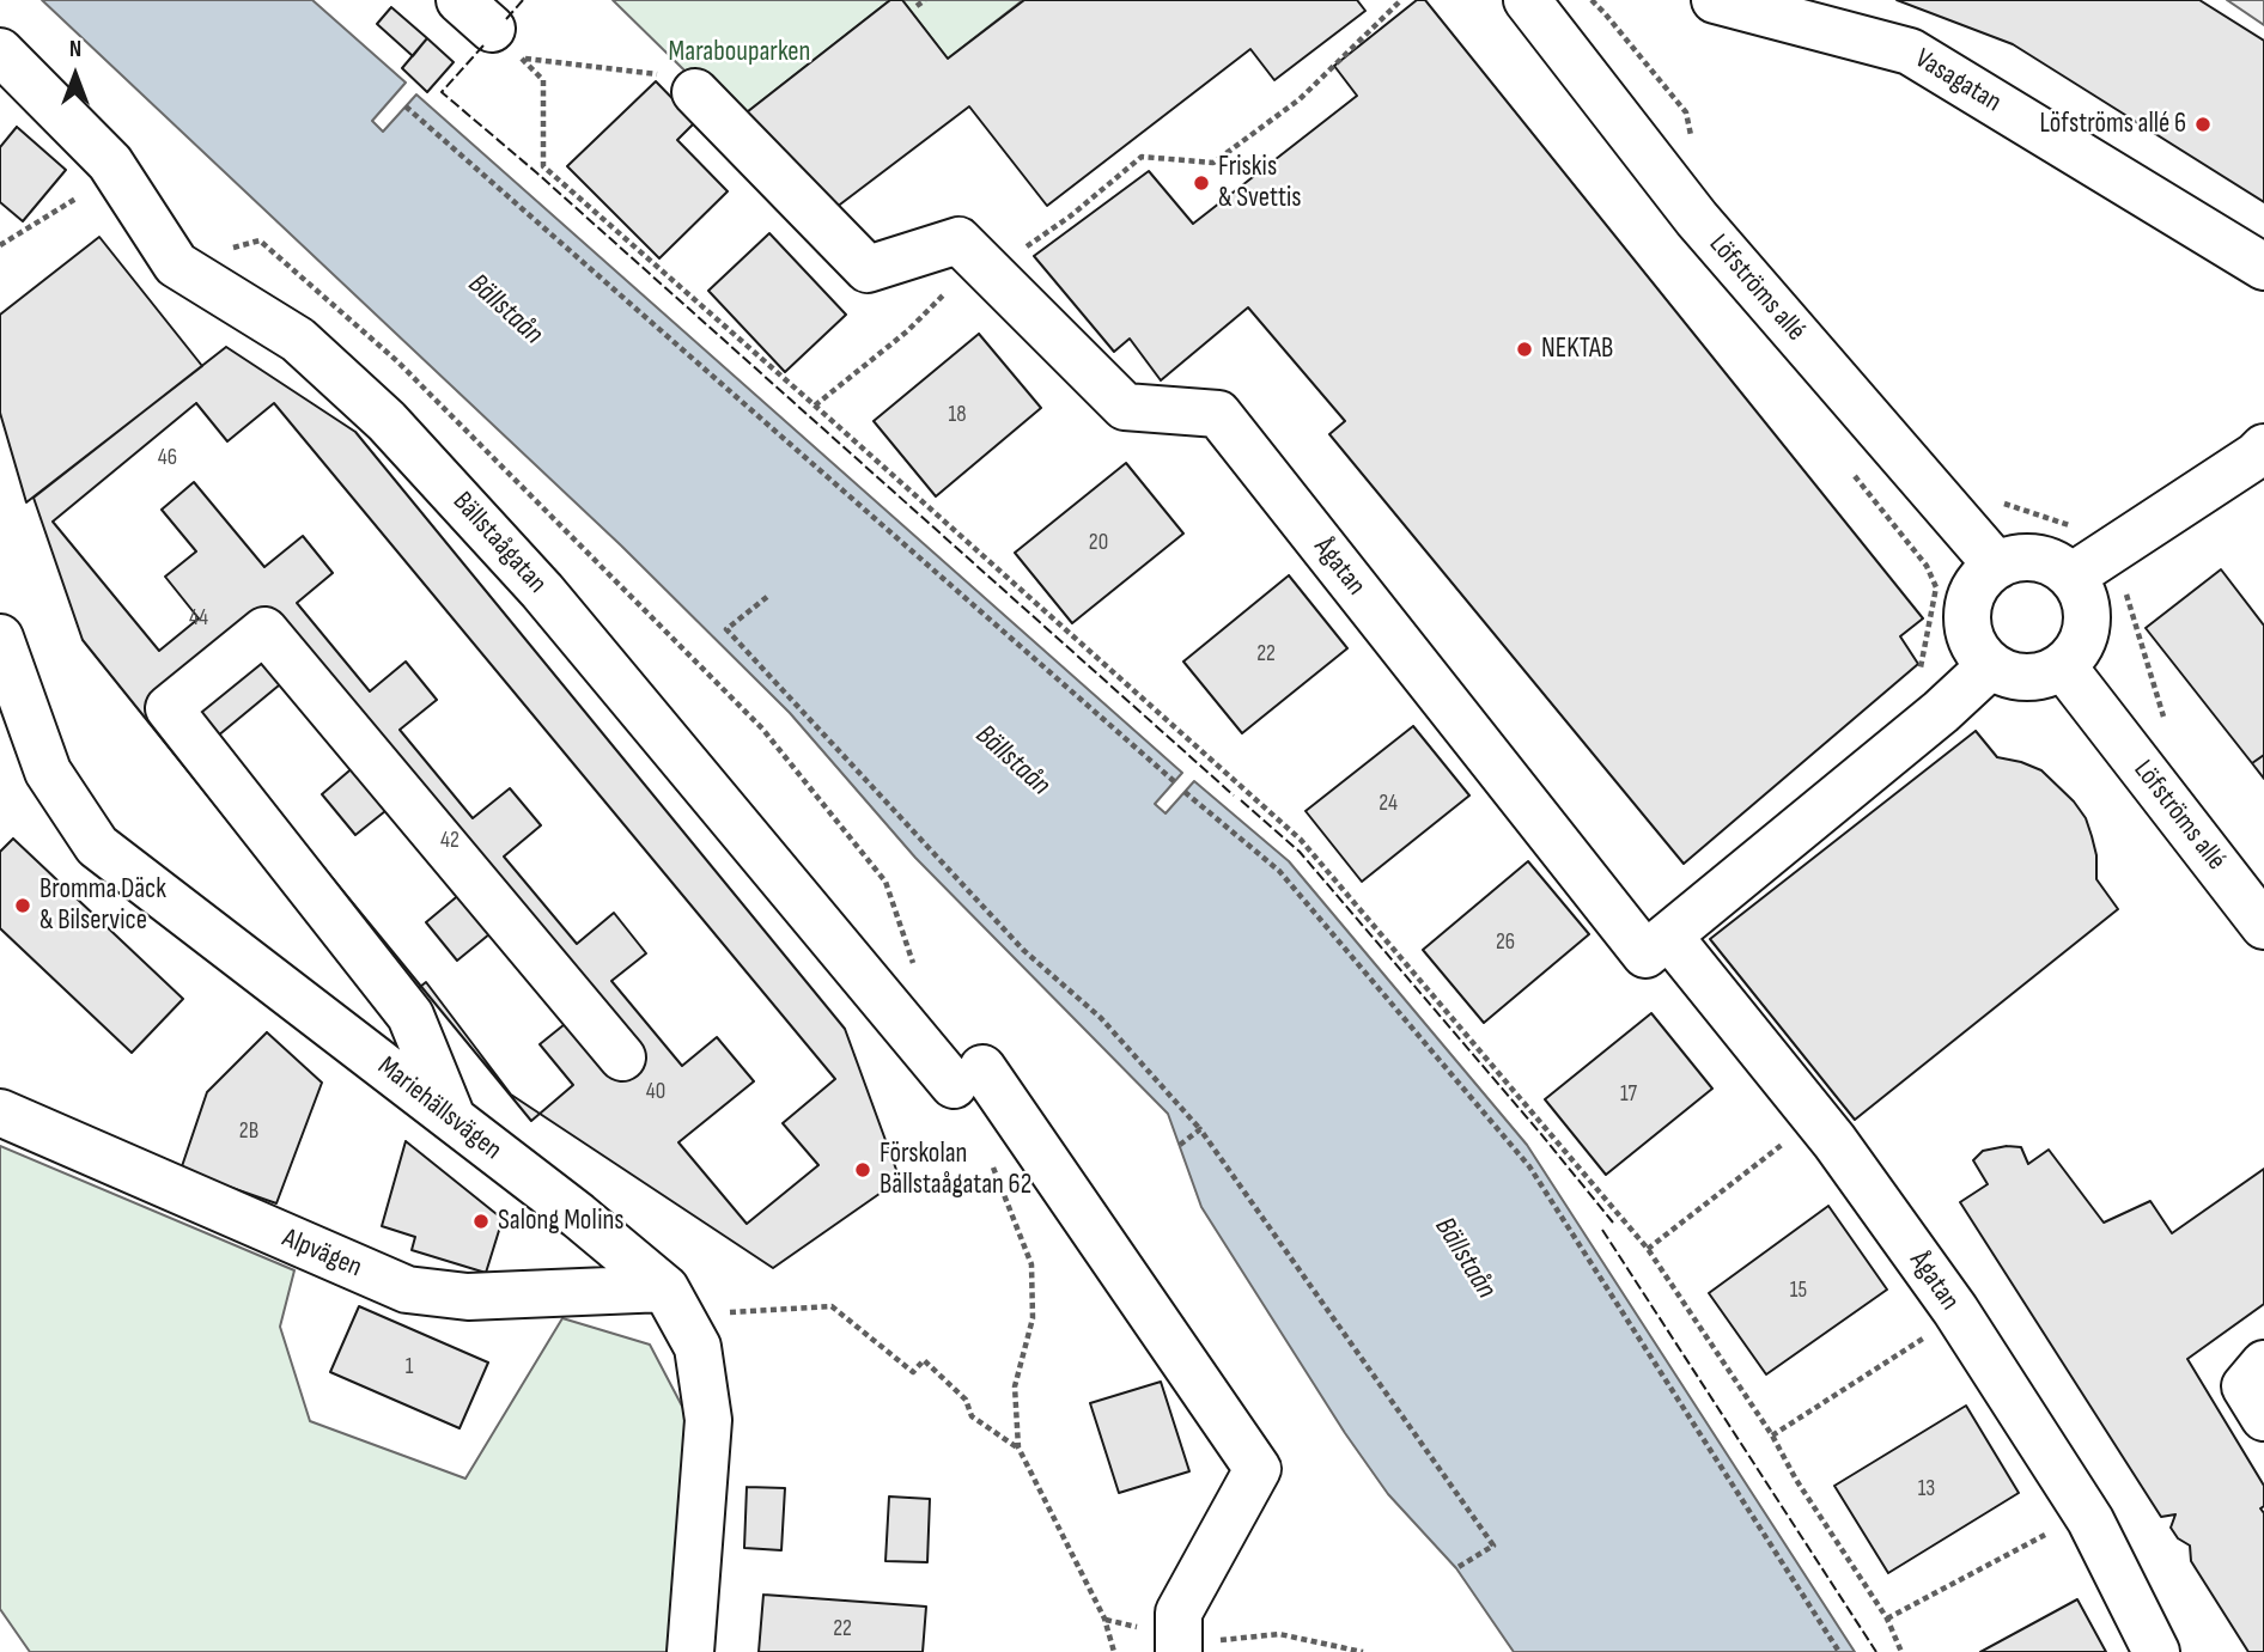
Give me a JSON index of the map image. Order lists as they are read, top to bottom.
{
  "streets": {
    "street": [
      "Vasagatan",
      "Löfströms allé",
      "Bällstaågatan",
      "Ågatan",
      "Mariehällsvägen",
      "Alpvägen"
    ]
  },
  "crossings": [
    ["Löfströms allé", "Ågatan"],
    ["Mariehällsvägen", "Alpvägen"]
  ],
  "water": ["Bällstaån"],
  "parks": ["Marabouparken"],
  "places": [
    "Löfströms allé 6",
    "Friskis & Svettis",
    "NEKTAB",
    "Bromma Däck & Bilservice",
    "Förskolan Bällstaågatan 62",
    "Salong Molins"
  ],
  "house_numbers": [
    "18",
    "46",
    "20",
    "44",
    "22",
    "24",
    "42",
    "26",
    "40",
    "17",
    "2B",
    "15",
    "1",
    "13",
    "22"
  ],
  "north": "top"
}
